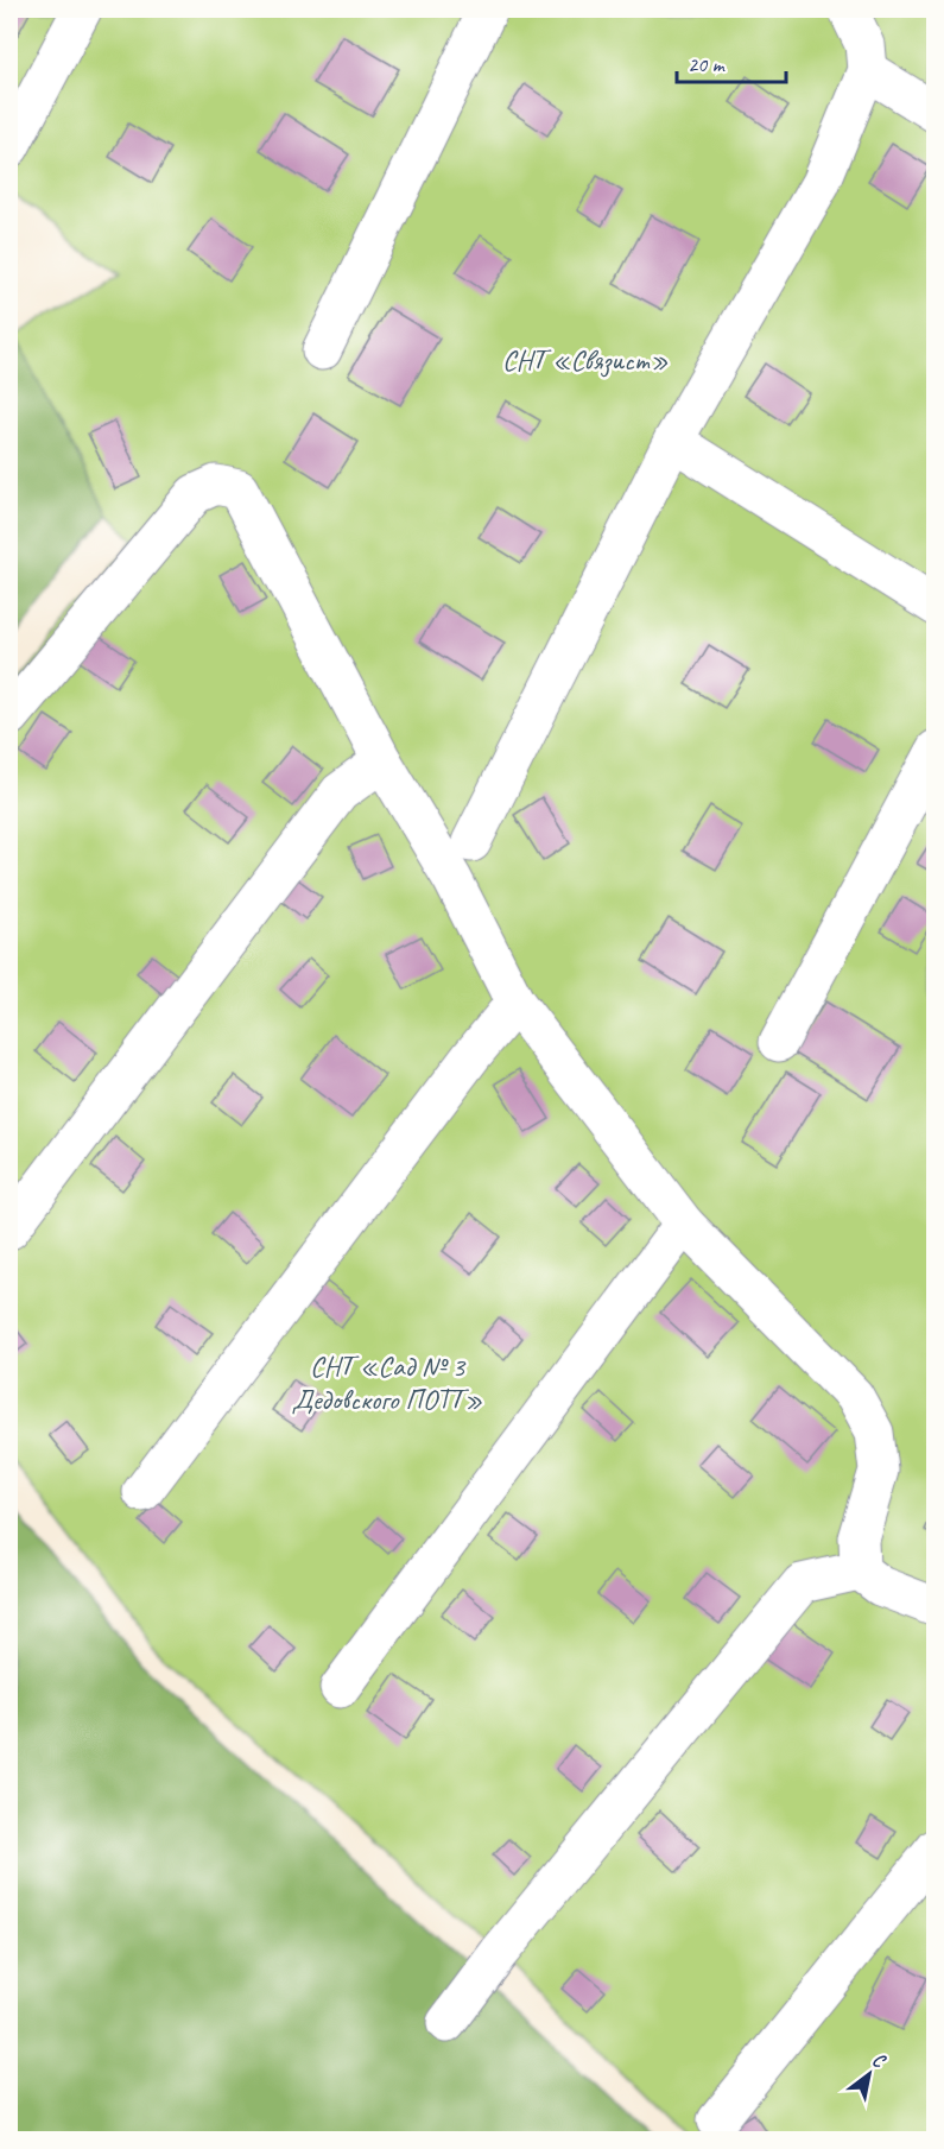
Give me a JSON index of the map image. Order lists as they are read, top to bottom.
{
  "parks": ["СНТ «Связист»", "СНТ «Сад № 3 Дедовского ПОТТ»"],
  "scale_bar": "20 m",
  "north": "top right"
}
